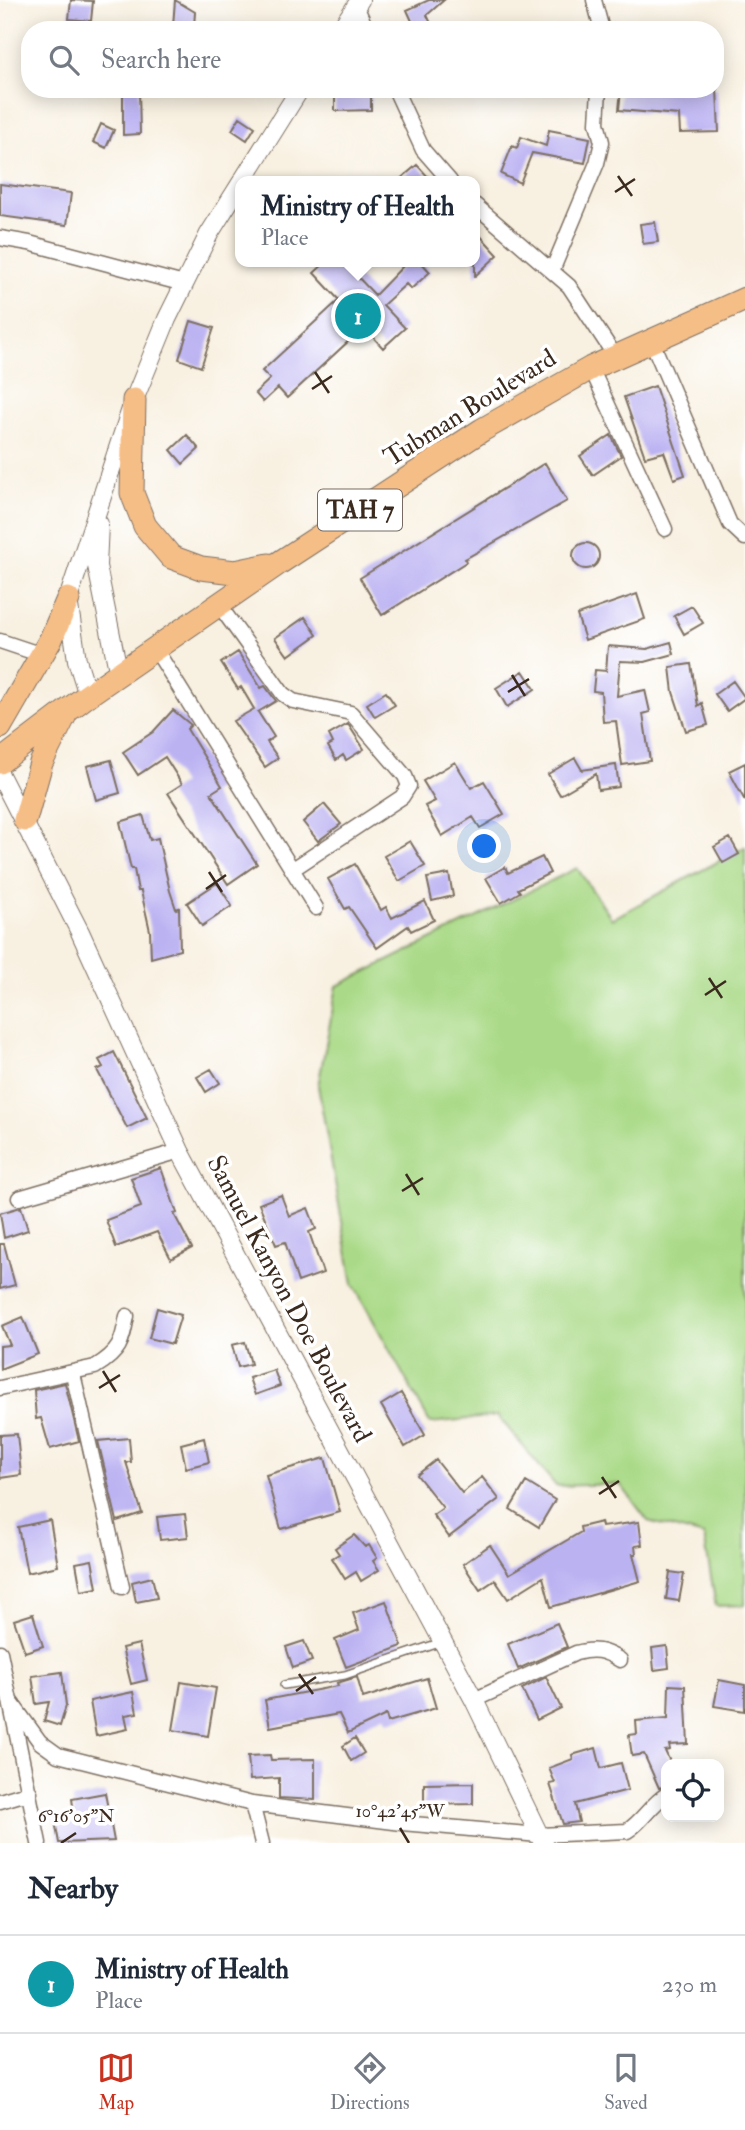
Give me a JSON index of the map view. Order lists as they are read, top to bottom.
{
  "streets": {
    "highway": ["Tubman Boulevard", "TAH 7"],
    "street": ["Samuel Kanyon Doe Boulevard"]
  },
  "page": {
    "search": "Search here",
    "popup": ["Ministry of Health", "Place"],
    "pins": "1",
    "heading": "Nearby",
    "list": [
      {
        "mark": "1",
        "name": "Ministry of Health",
        "note": "Place",
        "value": "230 m"
      }
    ],
    "nav": ["Map", "Directions", "Saved"]
  },
  "coordinates": ["10°42'45\"W", "6°16'05\"N"]
}
